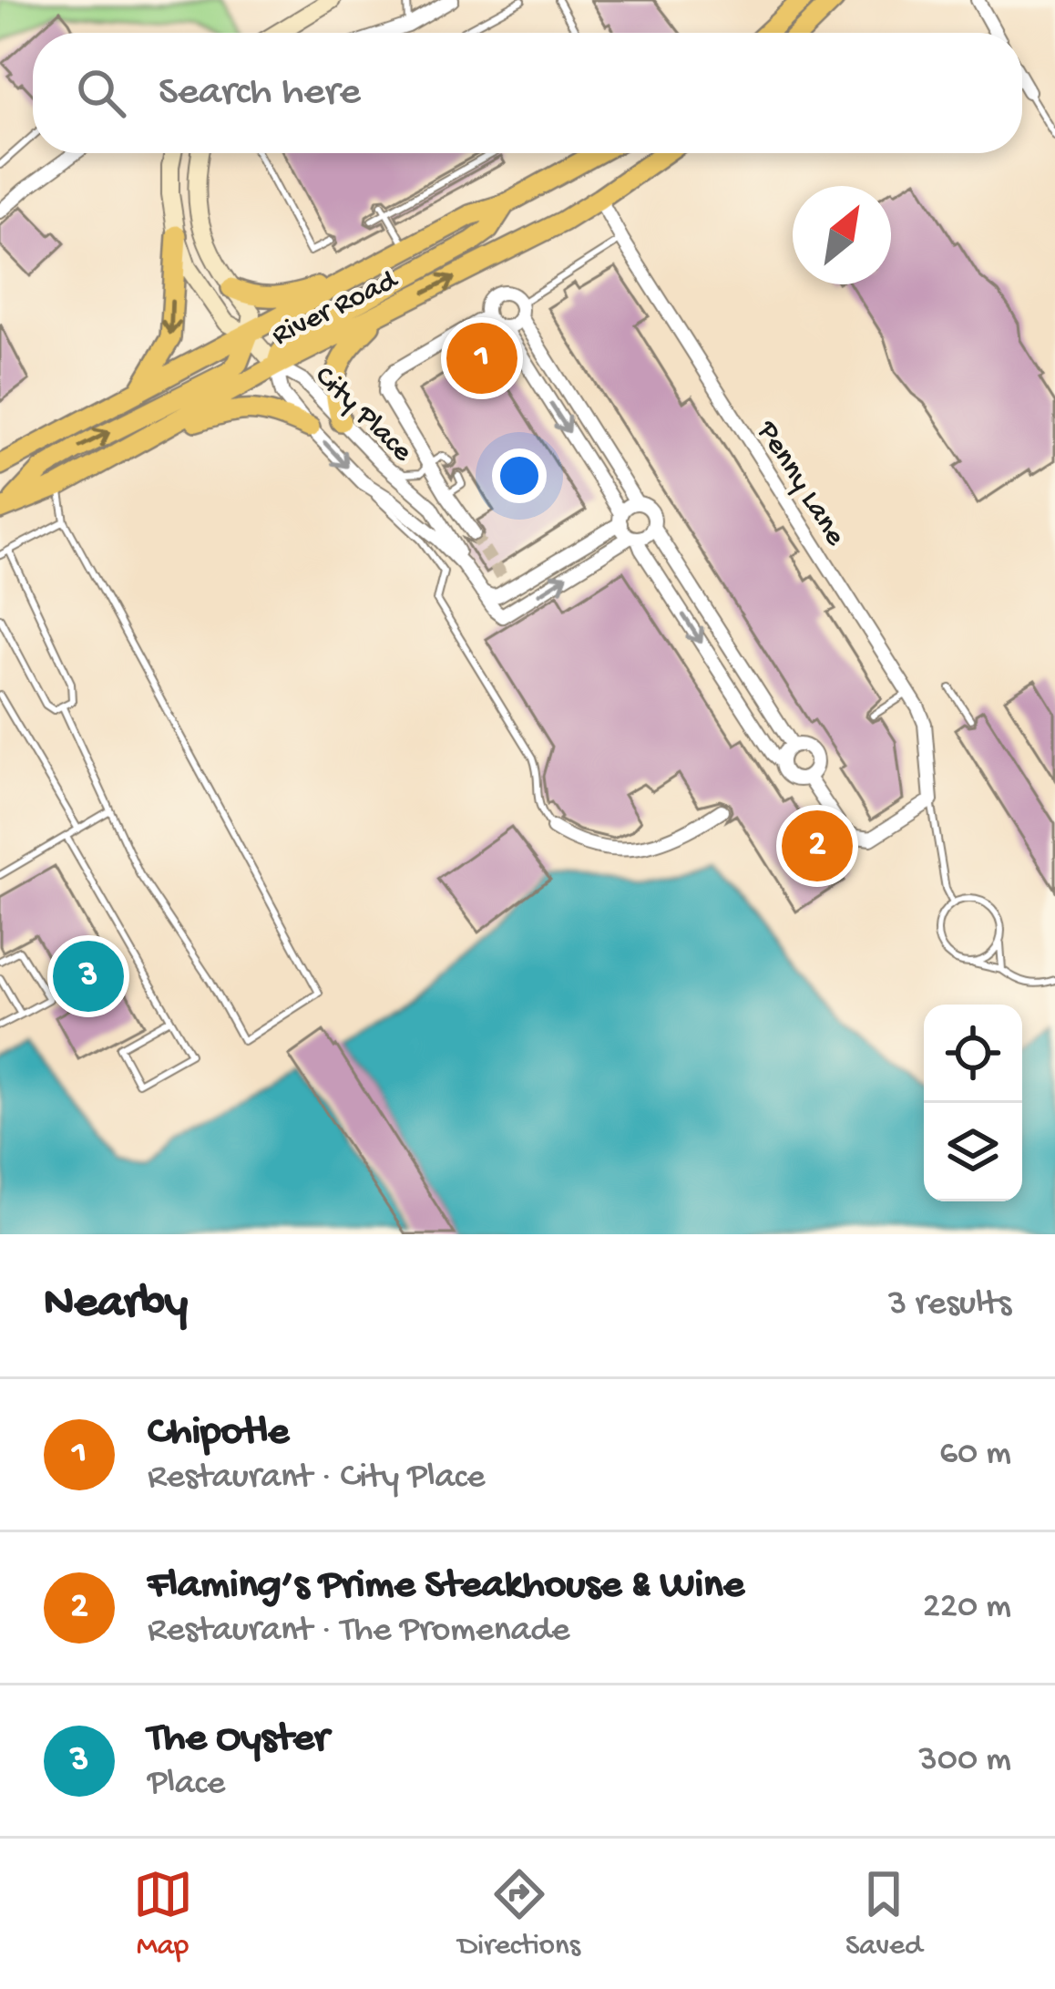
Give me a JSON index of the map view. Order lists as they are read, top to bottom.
{
  "streets": {
    "main road": ["River Road"],
    "street": ["City Place", "Penny Lane"]
  },
  "crossings": [
    ["River Road", "City Place"],
    ["River Road", "Penny Lane"]
  ],
  "north": "top right",
  "page": {
    "search": "Search here",
    "pins": ["1", "2", "3"],
    "heading": ["Nearby", "3 results"],
    "list": [
      {
        "mark": "1",
        "name": "Chipotle",
        "note": "Restaurant · City Place",
        "value": "60 m"
      },
      {
        "mark": "2",
        "name": "Flaming’s Prime Steakhouse & Wine",
        "note": "Restaurant · The Promenade",
        "value": "220 m"
      },
      {
        "mark": "3",
        "name": "The Oyster",
        "note": "Place",
        "value": "300 m"
      }
    ],
    "nav": ["Map", "Directions", "Saved"]
  }
}
